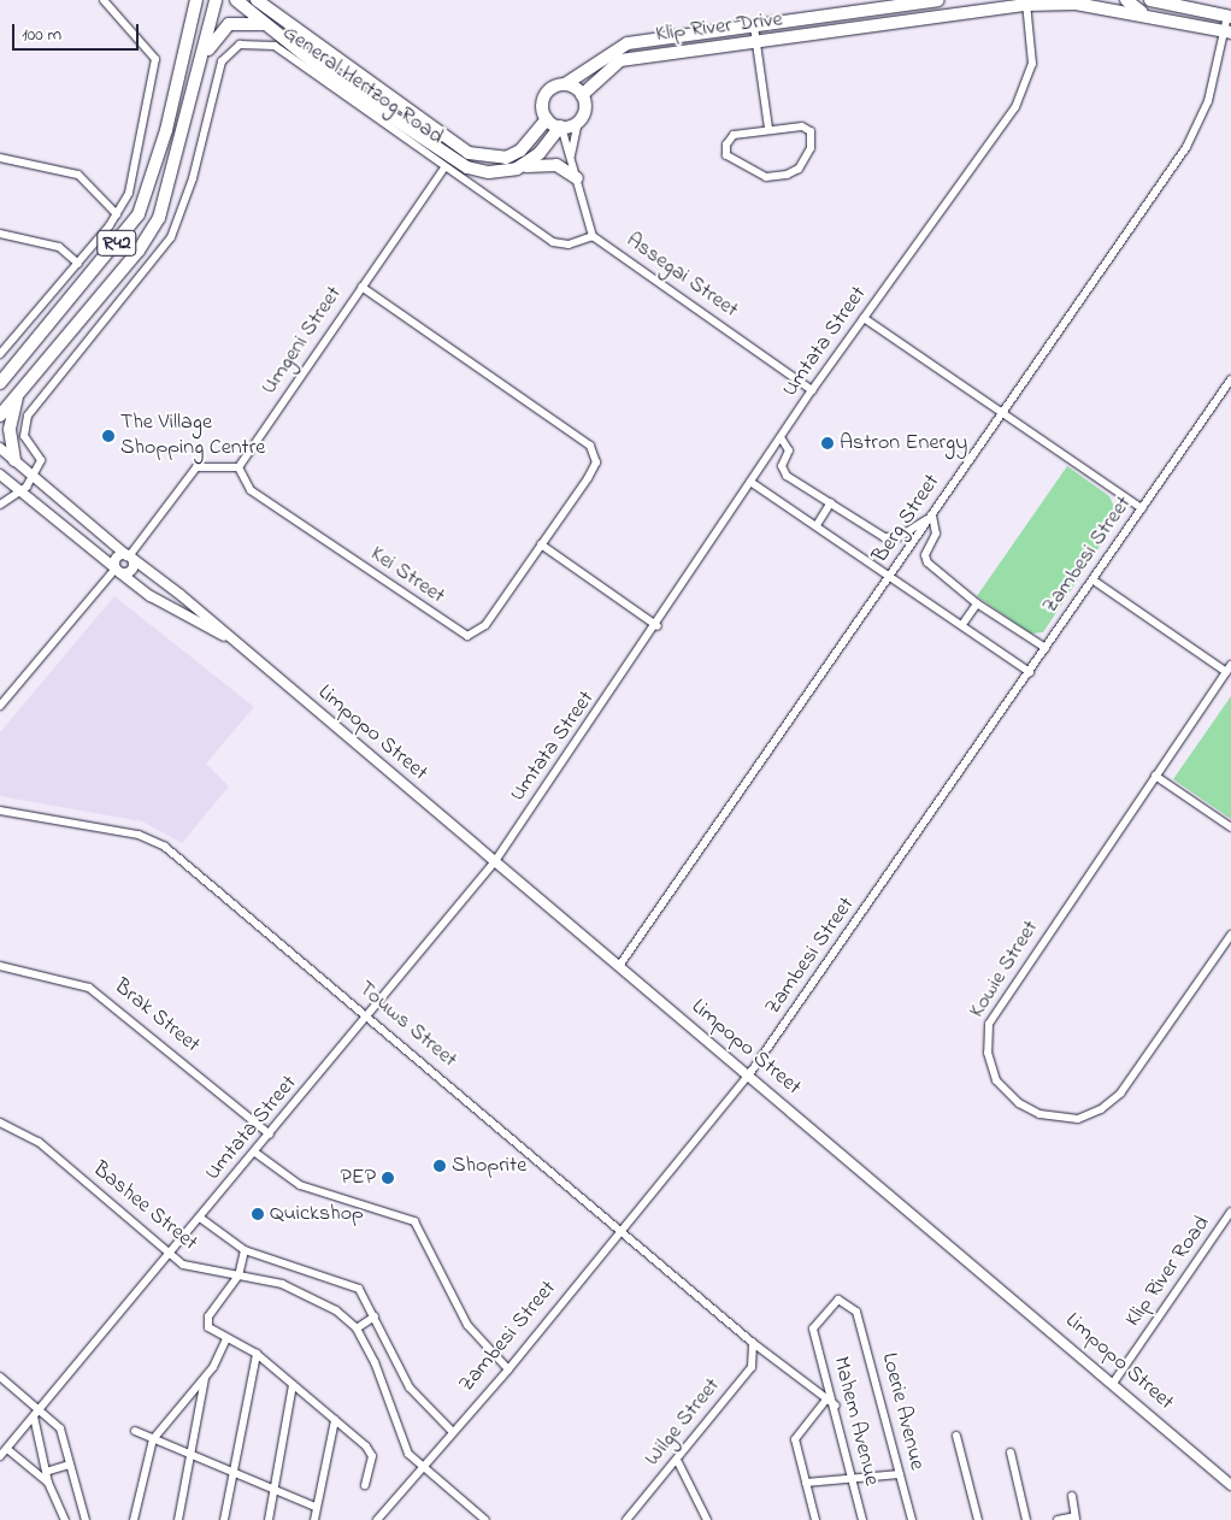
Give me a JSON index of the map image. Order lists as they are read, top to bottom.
{
  "streets": {
    "main road": ["Klip River Drive", "R42"],
    "street": [
      "General Hertzog Road",
      "Assegai Street",
      "Umgeni Street",
      "Umtata Street",
      "Berg Street",
      "Zambesi Street",
      "Kei Street",
      "Limpopo Street",
      "Kowie Street",
      "Brak Street",
      "Touws Street",
      "Bashee Street",
      "Klip River Road",
      "Loerie Avenue",
      "Mahem Avenue",
      "Wilge Street"
    ]
  },
  "crossings": [
    ["Klip River Drive", "Assegai Street"],
    ["Klip River Drive", "Umtata Street"],
    ["Klip River Drive", "Berg Street"],
    ["General Hertzog Road", "Assegai Street"],
    ["General Hertzog Road", "Umgeni Street"],
    ["General Hertzog Road", "Limpopo Street"],
    ["Assegai Street", "Umtata Street"],
    ["Umgeni Street", "Kei Street"],
    ["Umtata Street", "Limpopo Street"],
    ["Umtata Street", "Brak Street"],
    ["Umtata Street", "Touws Street"],
    ["Umtata Street", "Bashee Street"],
    ["Berg Street", "Limpopo Street"],
    ["Zambesi Street", "Limpopo Street"],
    ["Zambesi Street", "Touws Street"],
    ["Zambesi Street", "Bashee Street"],
    ["Limpopo Street", "Klip River Road"],
    ["Touws Street", "Mahem Avenue"],
    ["Touws Street", "Wilge Street"],
    ["Loerie Avenue", "Mahem Avenue"]
  ],
  "places": [
    "The Village Shopping Centre",
    "Astron Energy",
    "Shoprite",
    "PEP",
    "Quickshop"
  ],
  "scale_bar": "100 m"
}
